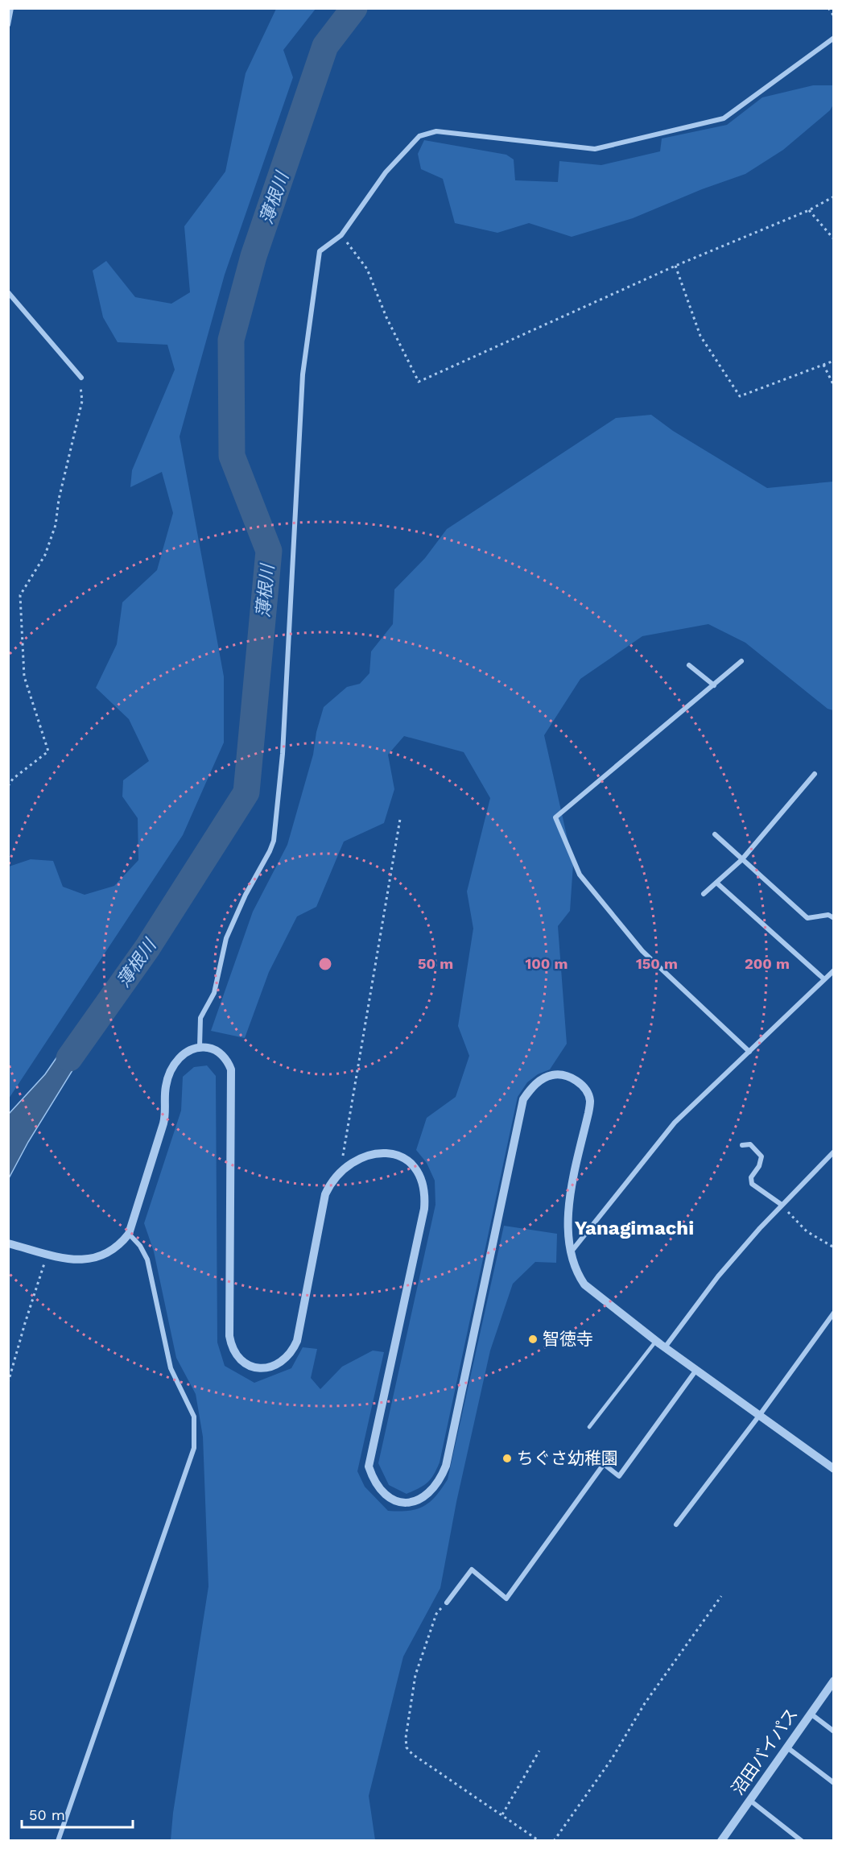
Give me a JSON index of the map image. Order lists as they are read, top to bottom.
{
  "streets": {
    "street": ["沼田バイパス"]
  },
  "districts": ["Yanagimachi"],
  "water": ["薄根川"],
  "places": ["智徳寺", "ちぐさ幼稚園"],
  "scale_bar": "50 m",
  "rings": [
    "50 m",
    "100 m",
    "150 m",
    "200 m"
  ]
}
